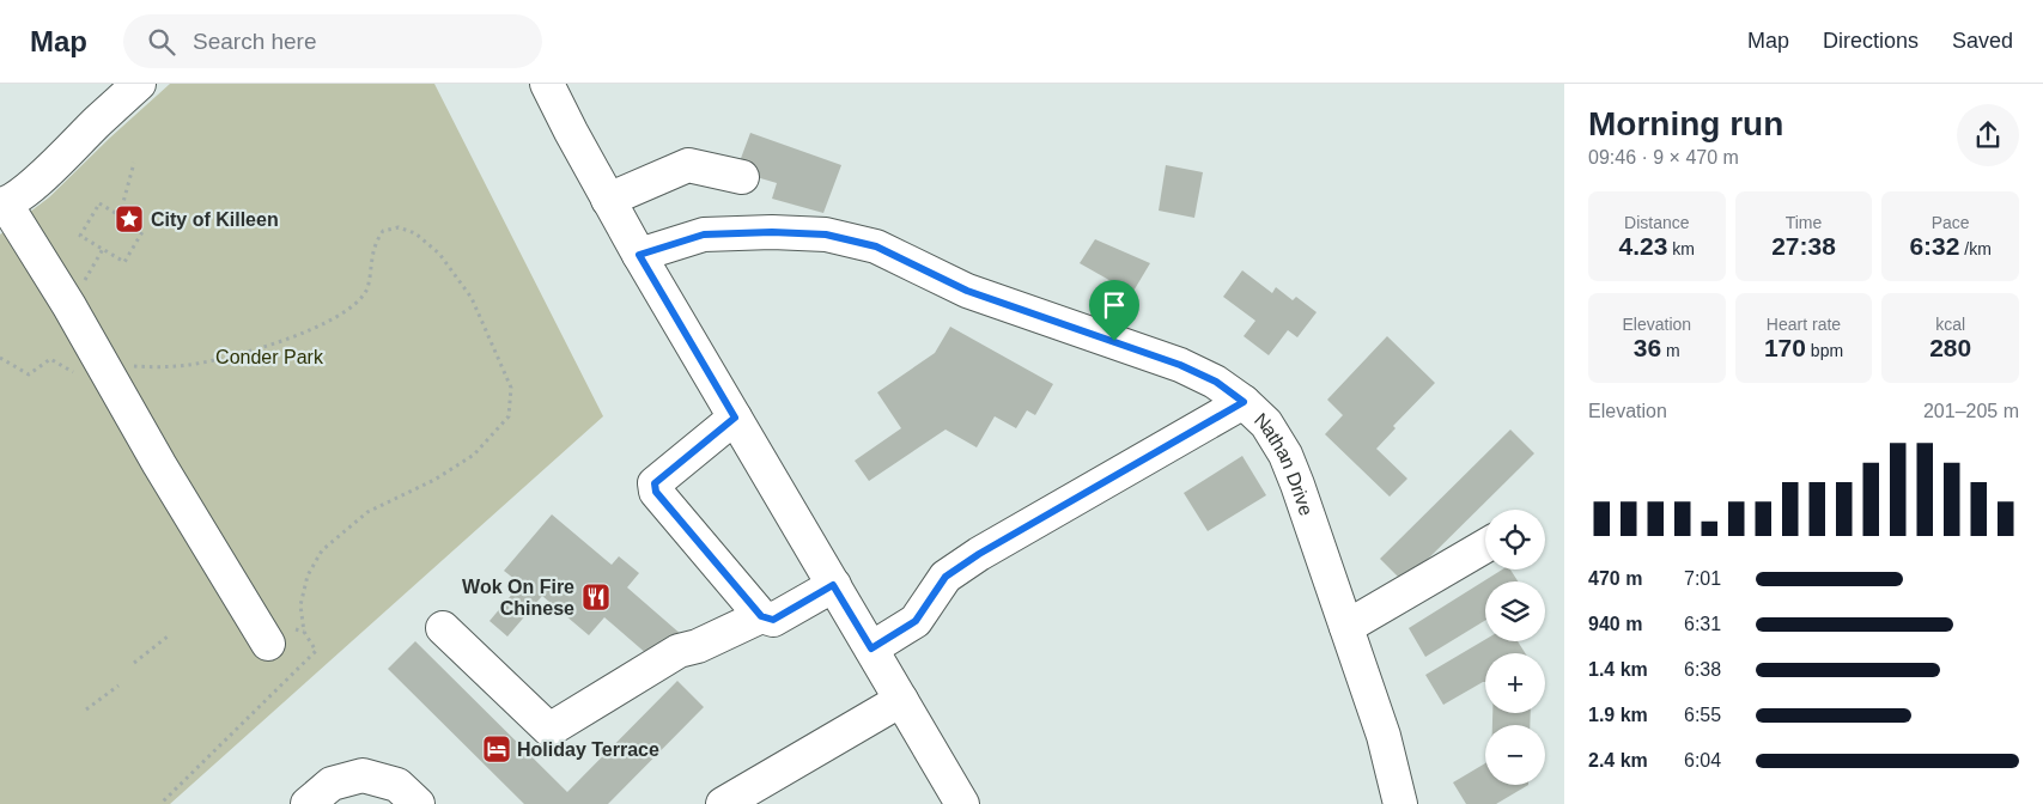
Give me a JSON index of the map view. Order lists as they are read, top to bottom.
{
  "streets": {
    "street": ["Nathan Drive"]
  },
  "parks": ["Conder Park"],
  "places": {
    "place": ["City of Killeen"],
    "restaurant": ["Wok On Fire Chinese"],
    "hotel": ["Holiday Terrace"]
  },
  "page": {
    "header": "Map",
    "search": "Search here",
    "nav": ["Map", "Directions", "Saved"],
    "heading": ["Morning run", "09:46 · 9 × 470 m"],
    "stats": [
      ["Distance", "4.23 km"],
      ["Time", "27:38"],
      ["Pace", "6:32 /km"],
      ["Elevation", "36 m"],
      ["Heart rate", "170 bpm"],
      ["kcal", "280"]
    ],
    "chart": ["Elevation", "201–205 m"],
    "map_buttons": ["+", "−"],
    "list": [
      {
        "name": "470 m",
        "note": "7:01"
      },
      {
        "name": "940 m",
        "note": "6:31"
      },
      {
        "name": "1.4 km",
        "note": "6:38"
      },
      {
        "name": "1.9 km",
        "note": "6:55"
      },
      {
        "name": "2.4 km",
        "note": "6:04"
      }
    ]
  }
}
